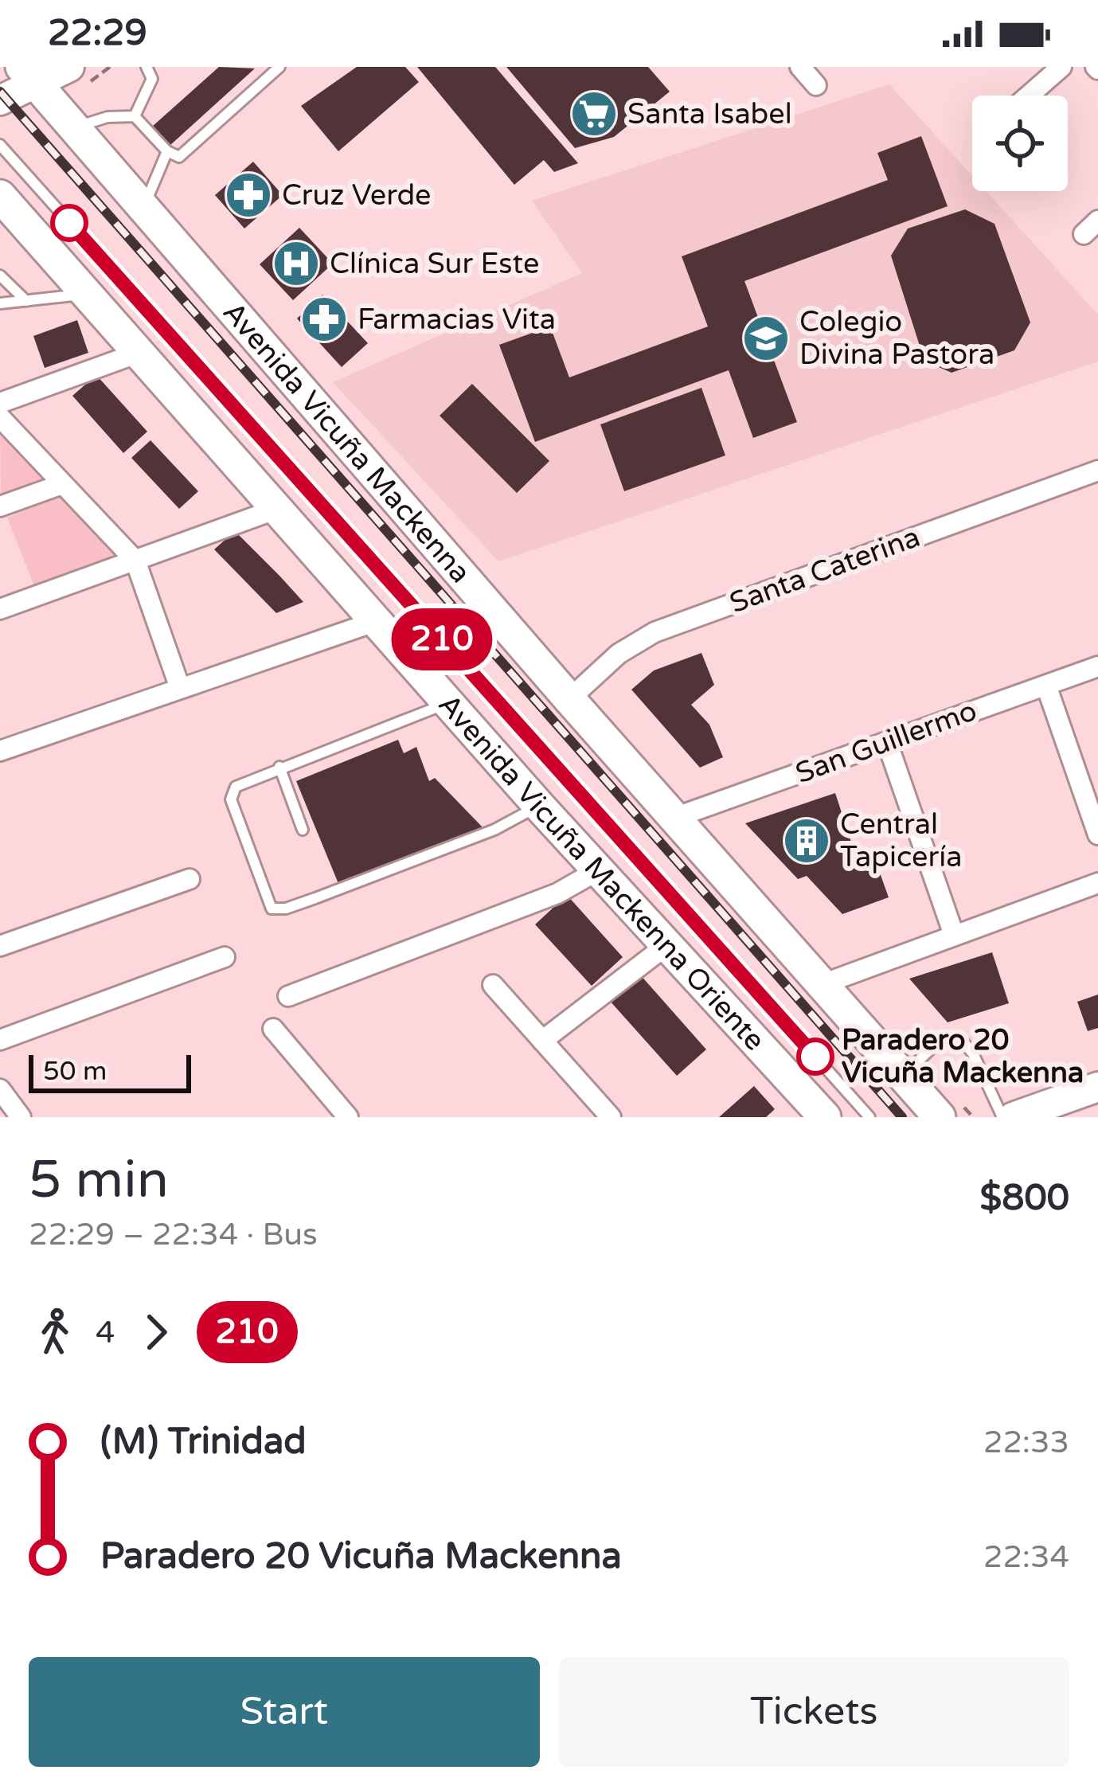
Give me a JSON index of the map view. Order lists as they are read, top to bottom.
{
  "streets": {
    "main road": ["Avenida Vicuña Mackenna", "Avenida Vicuña Mackenna Oriente"],
    "street": ["Santa Caterina", "San Guillermo"]
  },
  "crossings": [
    ["Avenida Vicuña Mackenna", "Santa Caterina"],
    ["Avenida Vicuña Mackenna", "San Guillermo"]
  ],
  "places": {
    "supermarket": ["Santa Isabel"],
    "pharmacy": ["Cruz Verde", "Farmacias Vita"],
    "hospital": ["Clínica Sur Este"],
    "school or university": ["Colegio Divina Pastora"],
    "building": ["Central Tapicería"],
    "other": ["Paradero 20 Vicuña Mackenna"]
  },
  "lines": ["bus line 210"],
  "scale_bar": "50 m",
  "page": {
    "status": "22:29",
    "on_map": "210",
    "scale": "50 m",
    "heading": ["5 min", "22:29 – 22:34 · Bus", "$800"],
    "legs": ["4", "210"],
    "list": [
      {
        "name": "(M) Trinidad",
        "value": "22:33"
      },
      {
        "name": "Paradero 20 Vicuña Mackenna",
        "value": "22:34"
      }
    ],
    "buttons": ["Start", "Tickets"]
  }
}
